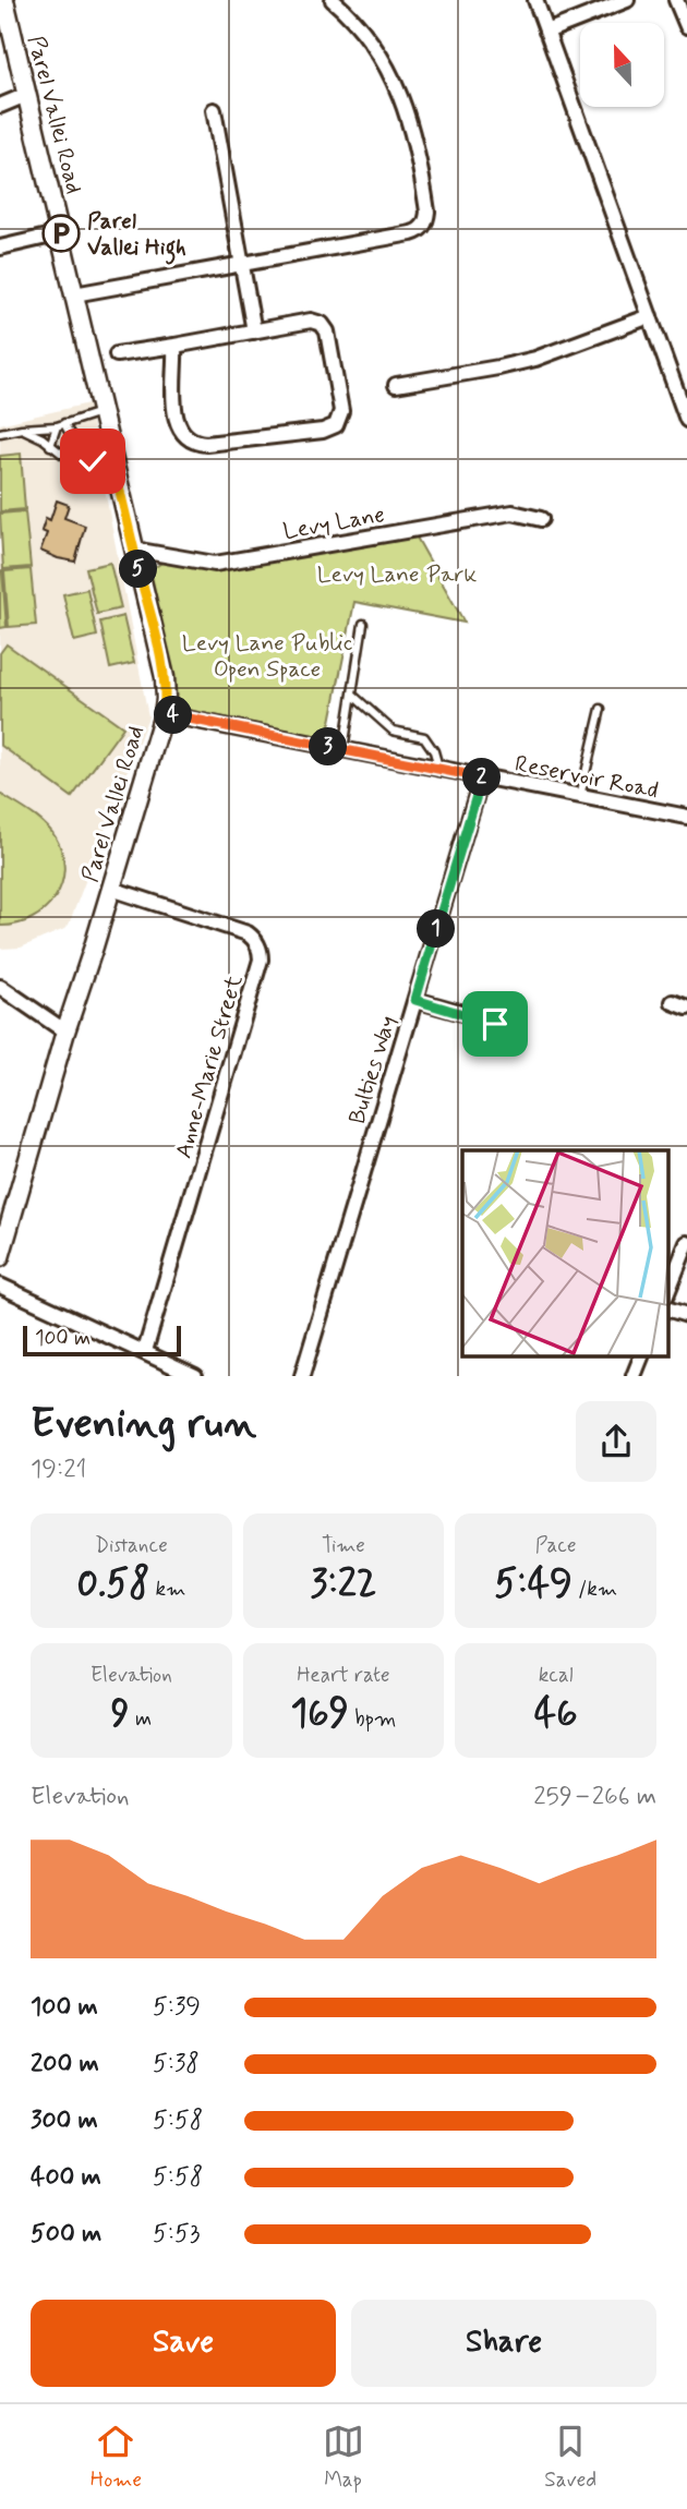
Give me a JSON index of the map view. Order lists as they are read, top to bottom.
{
  "streets": {
    "street": [
      "Parel Vallei Road",
      "Levy Lane",
      "Reservoir Road",
      "Anne-Marie Street",
      "Bulties Way"
    ]
  },
  "crossings": [
    ["Parel Vallei Road", "Levy Lane"],
    ["Parel Vallei Road", "Reservoir Road"],
    ["Parel Vallei Road", "Anne-Marie Street"],
    ["Reservoir Road", "Bulties Way"]
  ],
  "parks": ["Levy Lane Park", "Levy Lane Public Open Space"],
  "places": {
    "parking": ["Parel Vallei High"]
  },
  "scale_bar": "100 m",
  "north": "top",
  "page": {
    "pins": [
      "5",
      "4",
      "3",
      "2",
      "1"
    ],
    "scale": "100 m",
    "heading": ["Evening run", "19:21"],
    "stats": [
      ["Distance", "0.58 km"],
      ["Time", "3:22"],
      ["Pace", "5:49 /km"],
      ["Elevation", "9 m"],
      ["Heart rate", "169 bpm"],
      ["kcal", "46"]
    ],
    "chart": ["Elevation", "259–266 m"],
    "list": [
      {
        "name": "100 m",
        "note": "5:39"
      },
      {
        "name": "200 m",
        "note": "5:38"
      },
      {
        "name": "300 m",
        "note": "5:58"
      },
      {
        "name": "400 m",
        "note": "5:58"
      },
      {
        "name": "500 m",
        "note": "5:53"
      }
    ],
    "buttons": ["Save", "Share"],
    "tabs": ["Home", "Map", "Saved"]
  }
}
